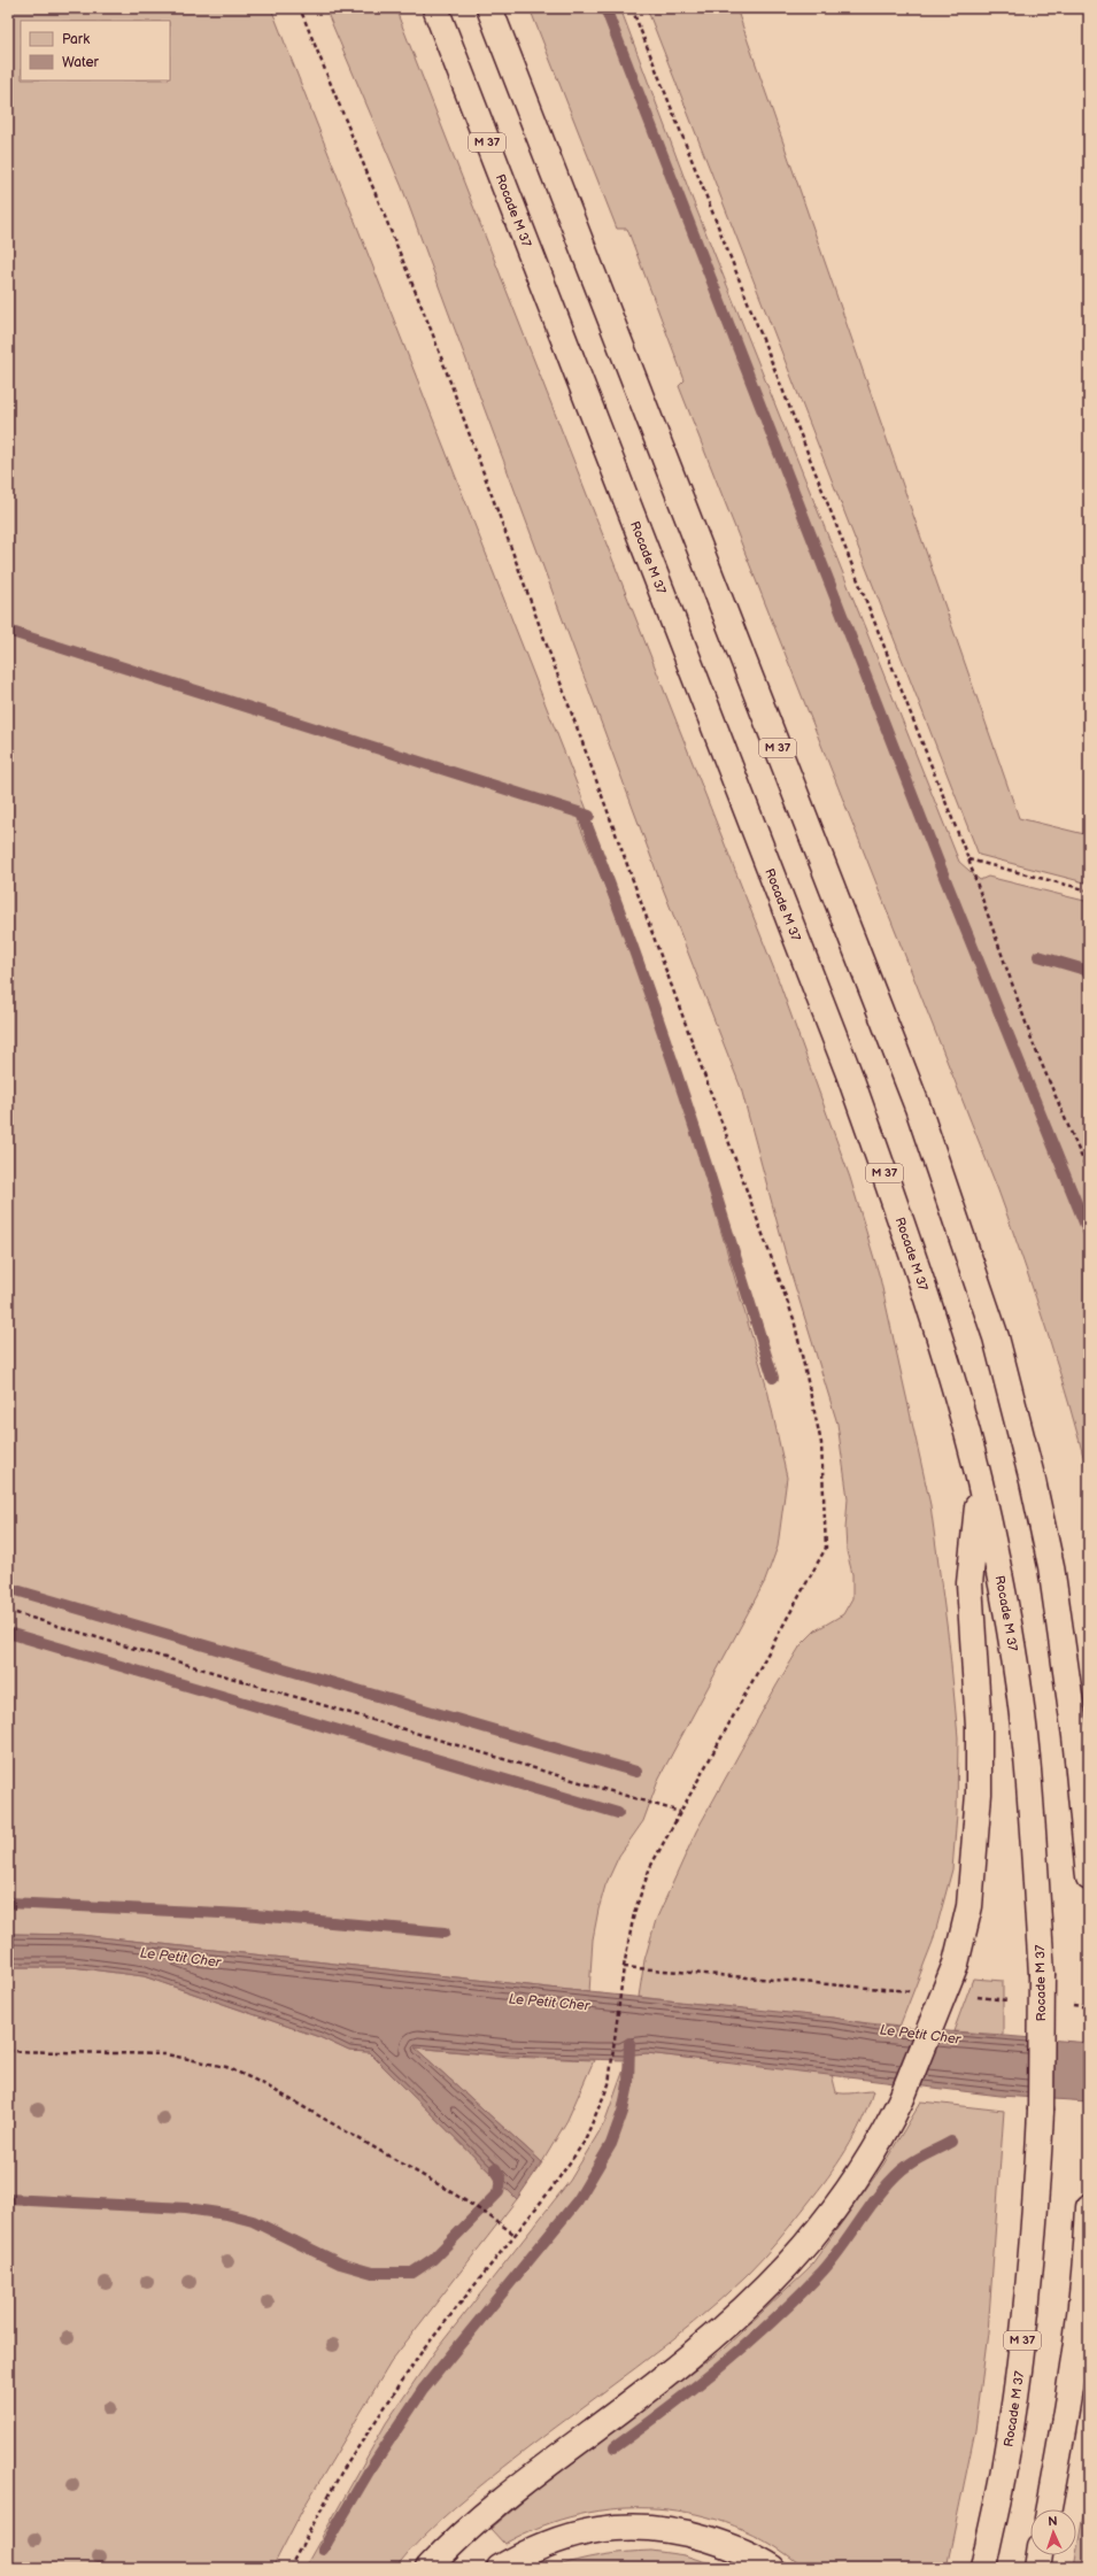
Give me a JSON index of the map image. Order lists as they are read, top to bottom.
{
  "streets": {
    "highway": ["M 37", "Rocade M 37"]
  },
  "water": ["Le Petit Cher"],
  "legend": ["Park", "Water"],
  "north": "top"
}
